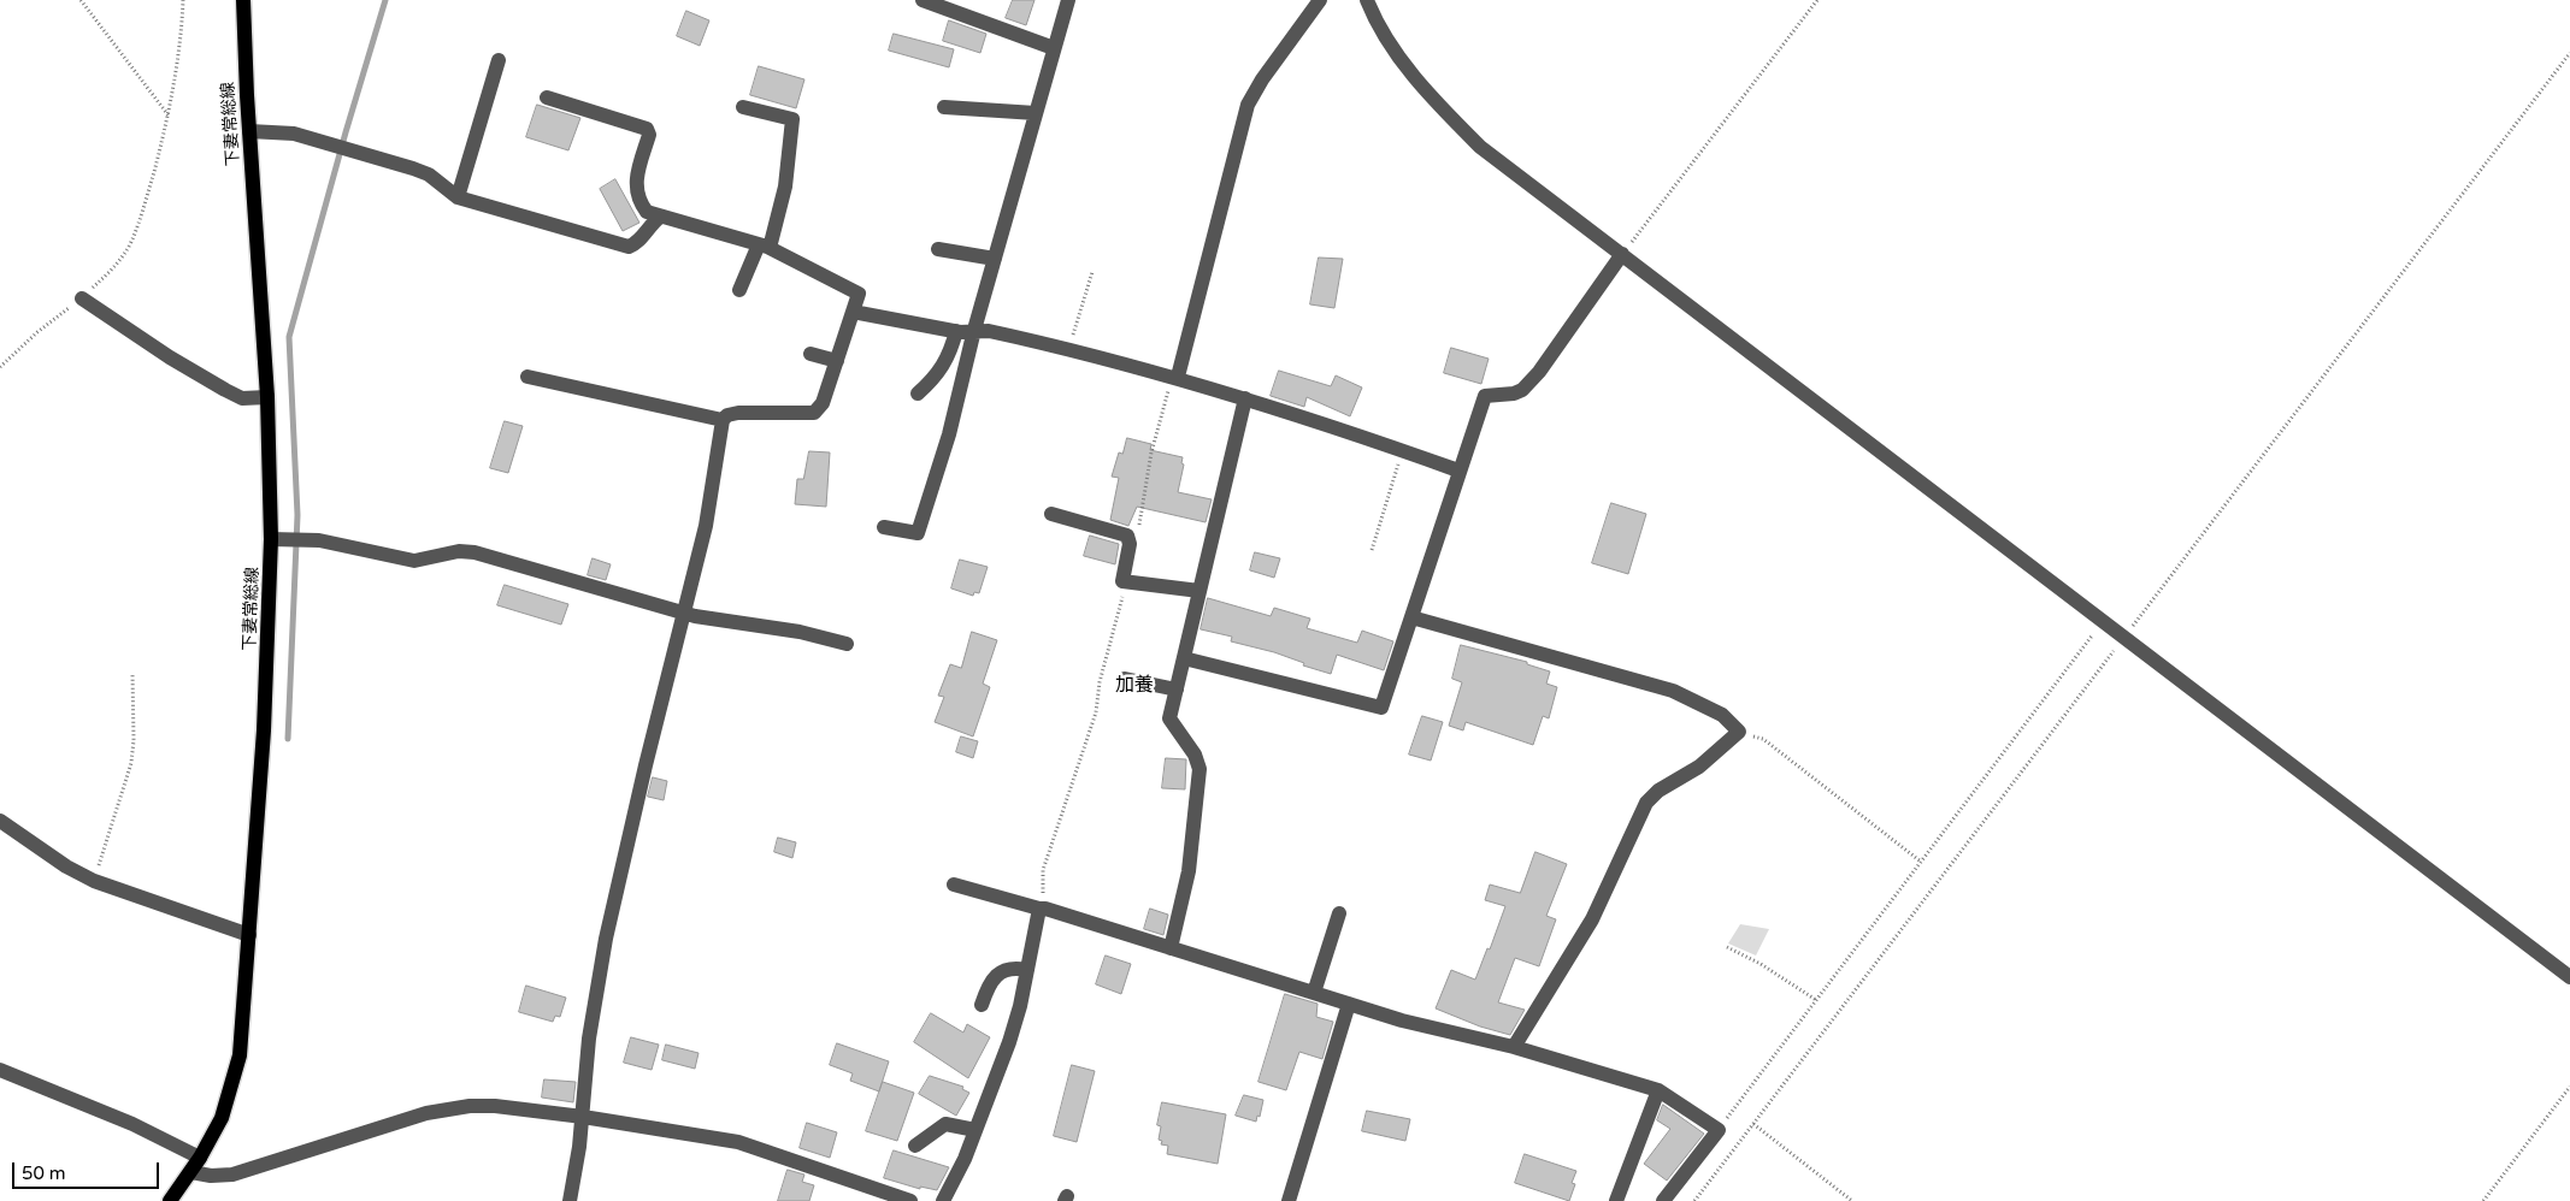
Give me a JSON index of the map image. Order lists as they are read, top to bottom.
{
  "streets": {
    "main road": ["下妻常総線"]
  },
  "districts": ["加養"],
  "scale_bar": "50 m"
}
